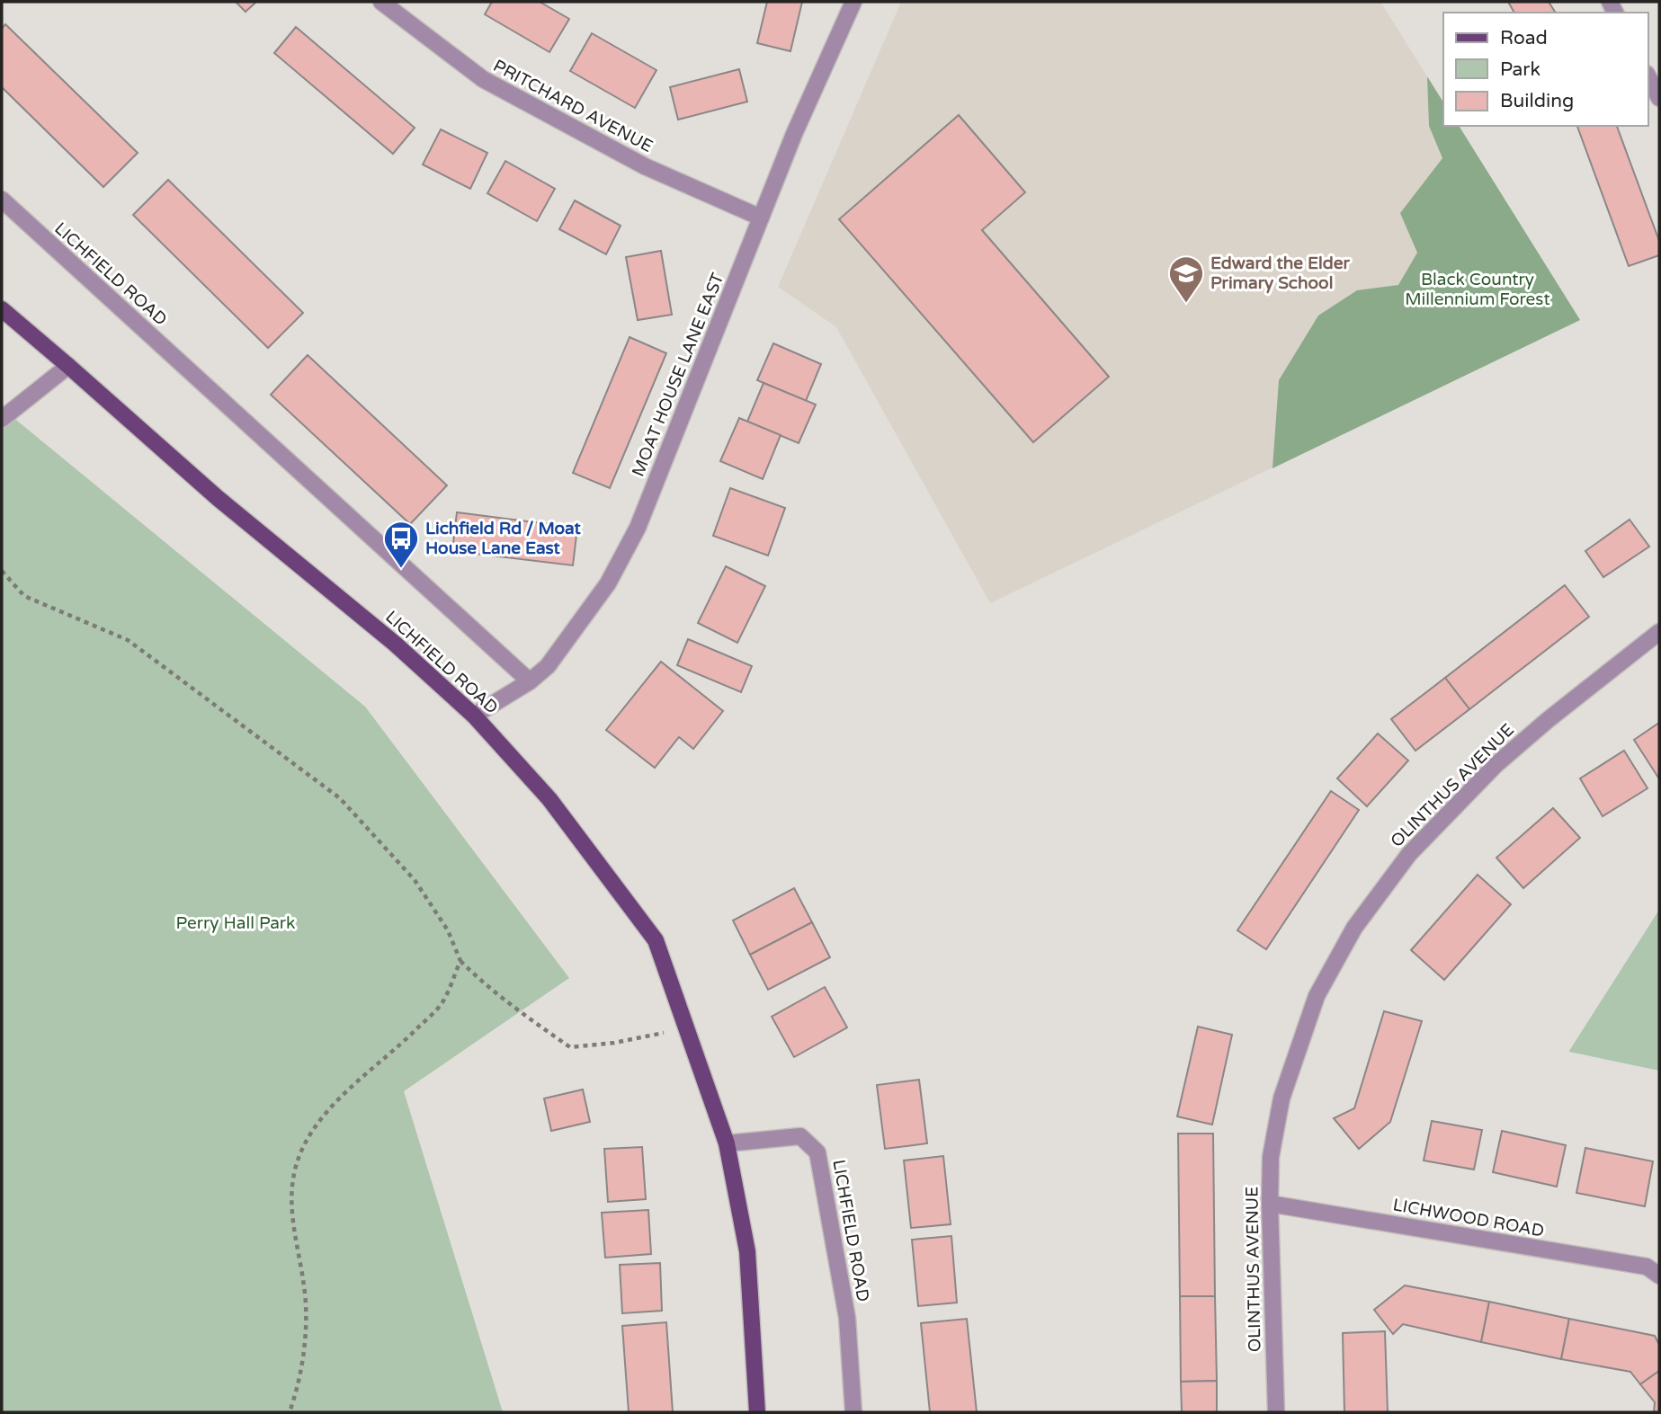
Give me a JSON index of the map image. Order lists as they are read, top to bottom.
{
  "streets": {
    "main road": ["LICHFIELD ROAD"],
    "street": [
      "PRITCHARD AVENUE",
      "MOAT HOUSE LANE EAST",
      "OLINTHUS AVENUE",
      "LICHWOOD ROAD"
    ]
  },
  "crossings": [
    ["PRITCHARD AVENUE", "MOAT HOUSE LANE EAST"],
    ["LICHFIELD ROAD", "MOAT HOUSE LANE EAST"],
    ["OLINTHUS AVENUE", "LICHWOOD ROAD"]
  ],
  "parks": ["Black Country Millennium Forest", "Perry Hall Park"],
  "places": {
    "school or university": ["Edward the Elder Primary School"],
    "bus stop": ["Lichfield Rd / Moat House Lane East"]
  },
  "legend": ["Road", "Park", "Building"]
}
